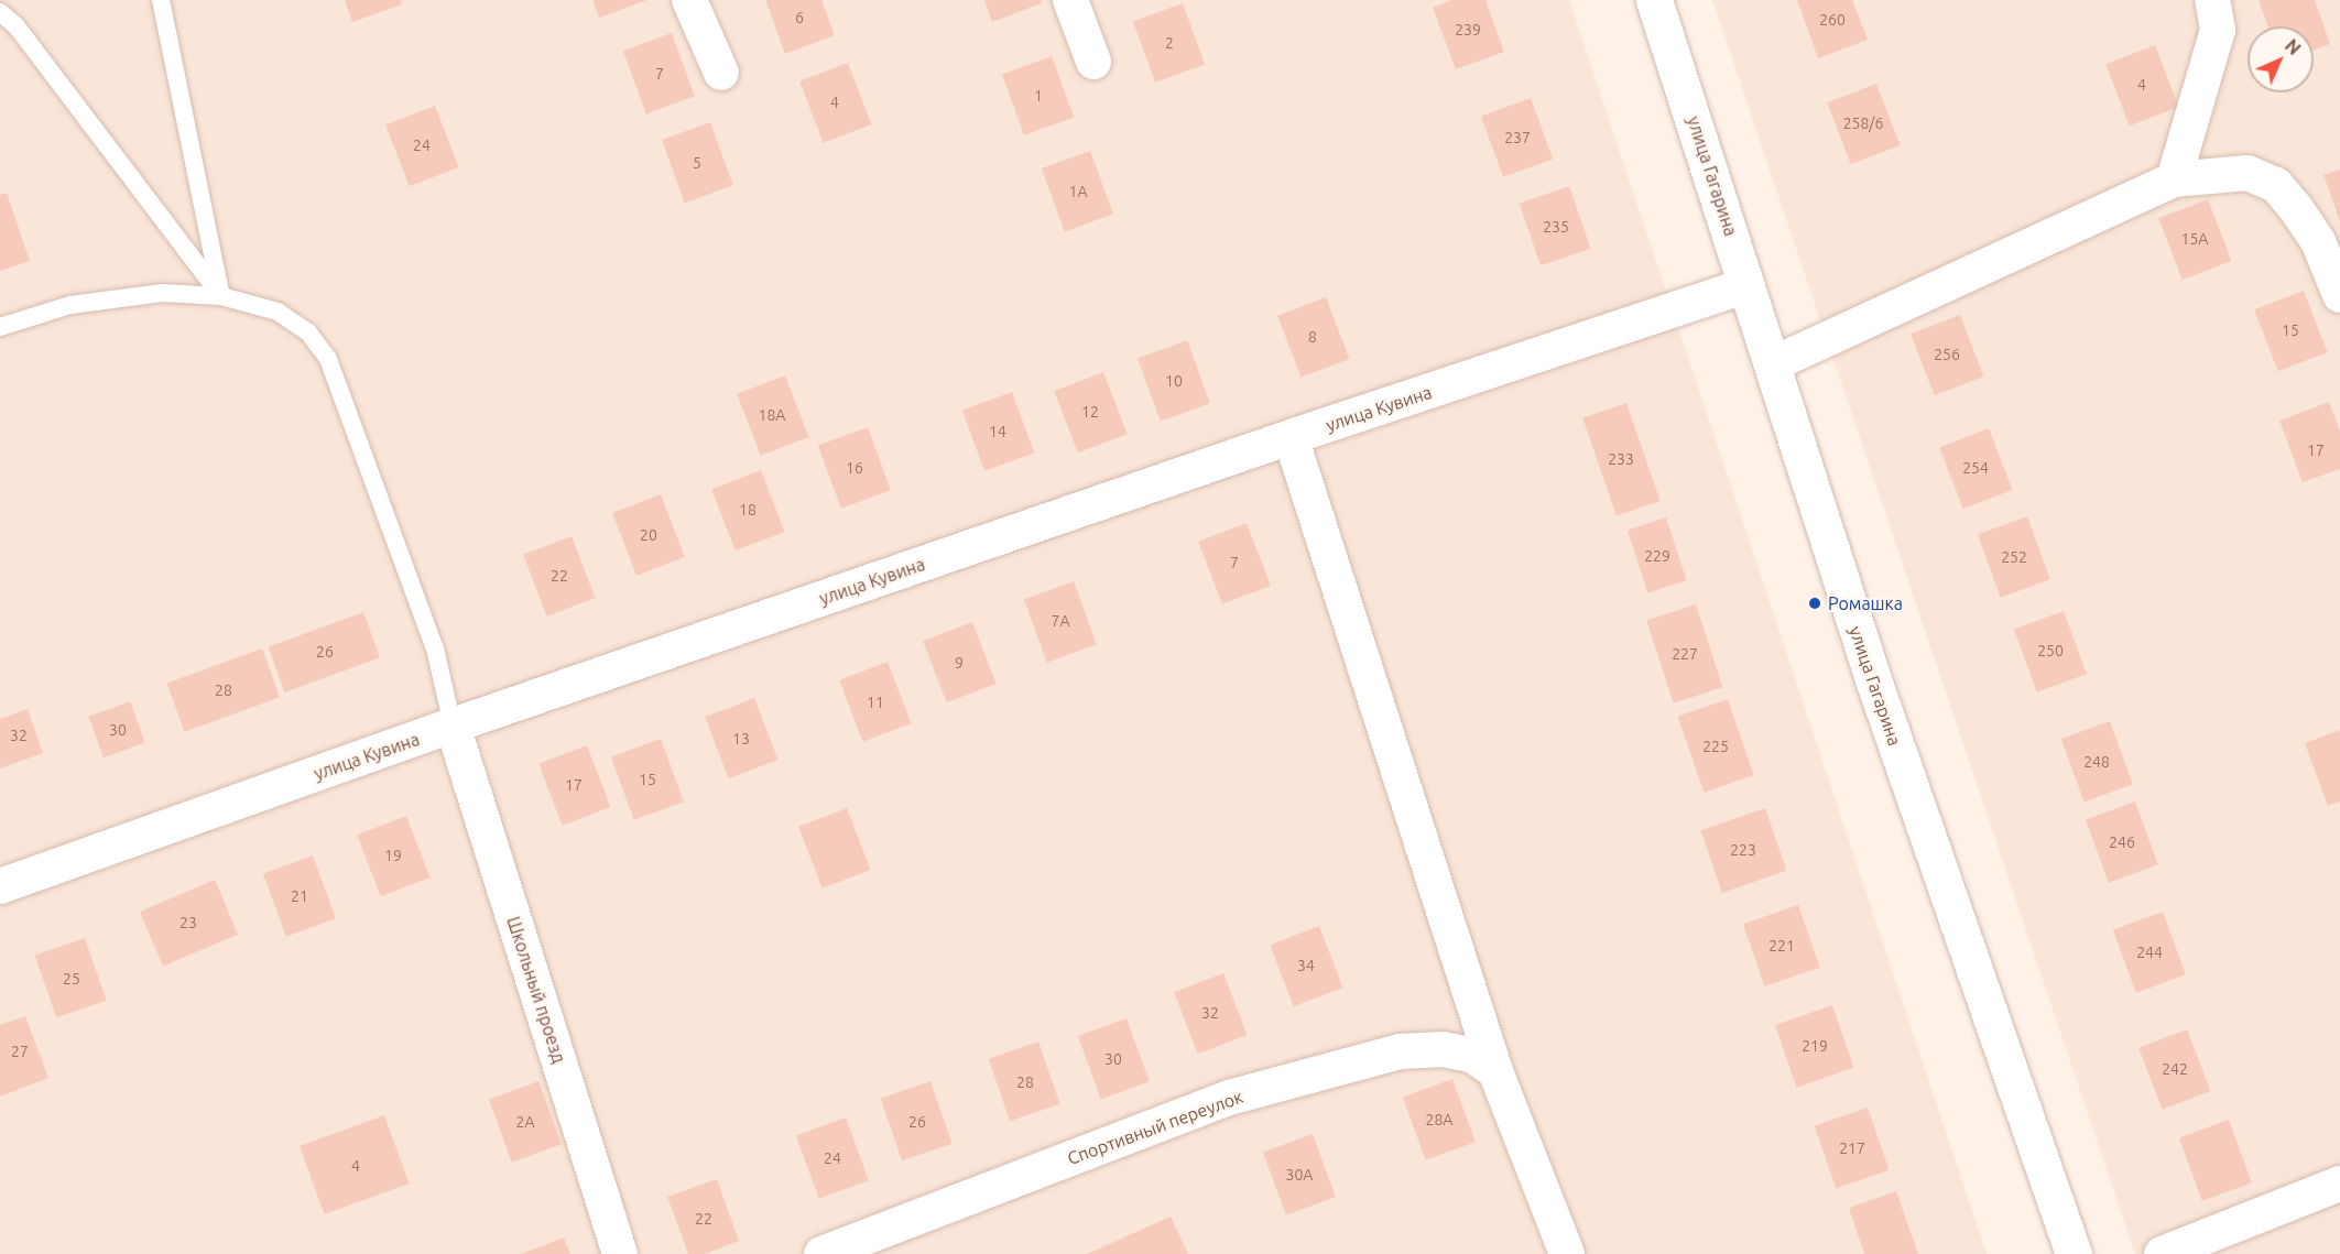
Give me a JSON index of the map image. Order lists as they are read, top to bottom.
{
  "streets": {
    "main road": ["улица Гагарина"],
    "street": ["улица Кувина", "Школьный проезд", "Спортивный переулок"]
  },
  "crossings": [
    ["улица Гагарина", "улица Кувина"],
    ["улица Кувина", "Школьный проезд"]
  ],
  "places": ["Ромашка"],
  "house_numbers": [
    "6",
    "260",
    "239",
    "2",
    "7",
    "4",
    "1",
    "4",
    "258/6",
    "237",
    "24",
    "5",
    "1А",
    "235",
    "15А",
    "15",
    "8",
    "256",
    "10",
    "12",
    "18А",
    "14",
    "17",
    "233",
    "16",
    "254",
    "18",
    "20",
    "229",
    "252",
    "7",
    "22",
    "7А",
    "250",
    "26",
    "227",
    "9",
    "28",
    "11",
    "30",
    "32",
    "13",
    "225",
    "248",
    "15",
    "17",
    "246",
    "223",
    "19",
    "21",
    "23",
    "221",
    "244",
    "34",
    "25",
    "32",
    "219",
    "27",
    "30",
    "242",
    "28",
    "28А",
    "2А",
    "26",
    "217",
    "24",
    "4",
    "30А",
    "22"
  ],
  "north": "top right"
}
